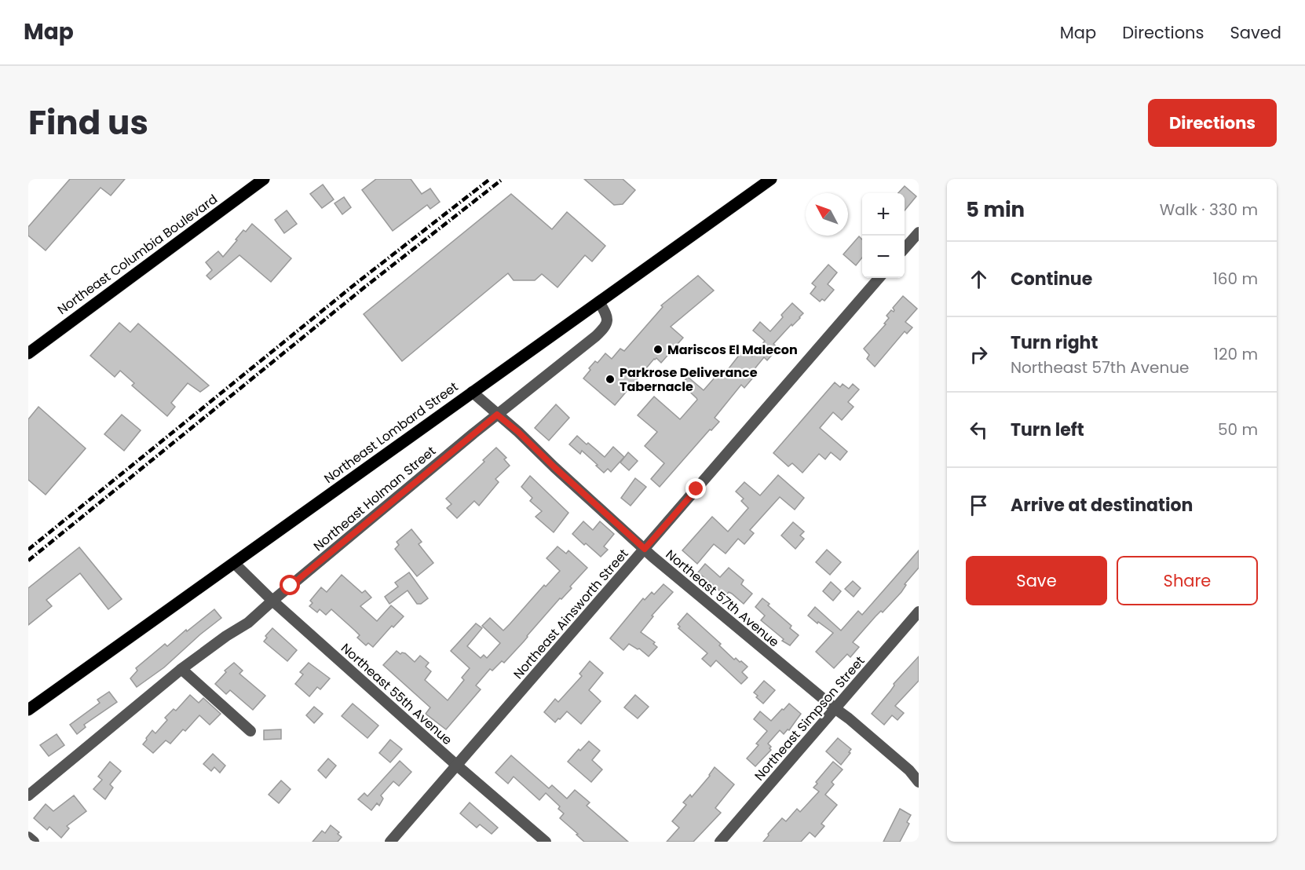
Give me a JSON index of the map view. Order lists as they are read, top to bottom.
{
  "streets": {
    "main road": ["Northeast Columbia Boulevard", "Northeast Lombard Street"],
    "street": [
      "Northeast Holman Street",
      "Northeast 57th Avenue",
      "Northeast Ainsworth Street",
      "Northeast 55th Avenue",
      "Northeast Simpson Street"
    ]
  },
  "crossings": [
    ["Northeast Lombard Street", "Northeast Holman Street"],
    ["Northeast Lombard Street", "Northeast 57th Avenue"],
    ["Northeast Lombard Street", "Northeast 55th Avenue"],
    ["Northeast Holman Street", "Northeast 57th Avenue"],
    ["Northeast Holman Street", "Northeast 55th Avenue"],
    ["Northeast 57th Avenue", "Northeast Ainsworth Street"],
    ["Northeast 57th Avenue", "Northeast Simpson Street"],
    ["Northeast Ainsworth Street", "Northeast 55th Avenue"]
  ],
  "places": ["Mariscos El Malecon", "Parkrose Deliverance Tabernacle"],
  "north": "top left",
  "page": {
    "header": "Map",
    "nav": ["Map", "Directions", "Saved"],
    "title": "Find us",
    "buttons": [
      "Directions",
      ["Save", "Share"]
    ],
    "heading": ["5 min", "Walk · 330 m"],
    "map_buttons": ["+", "−"],
    "list": [
      ["Continue", "160 m"],
      ["Turn right", "Northeast 57th Avenue", "120 m"],
      ["Turn left", "50 m"],
      "Arrive at destination"
    ]
  }
}
